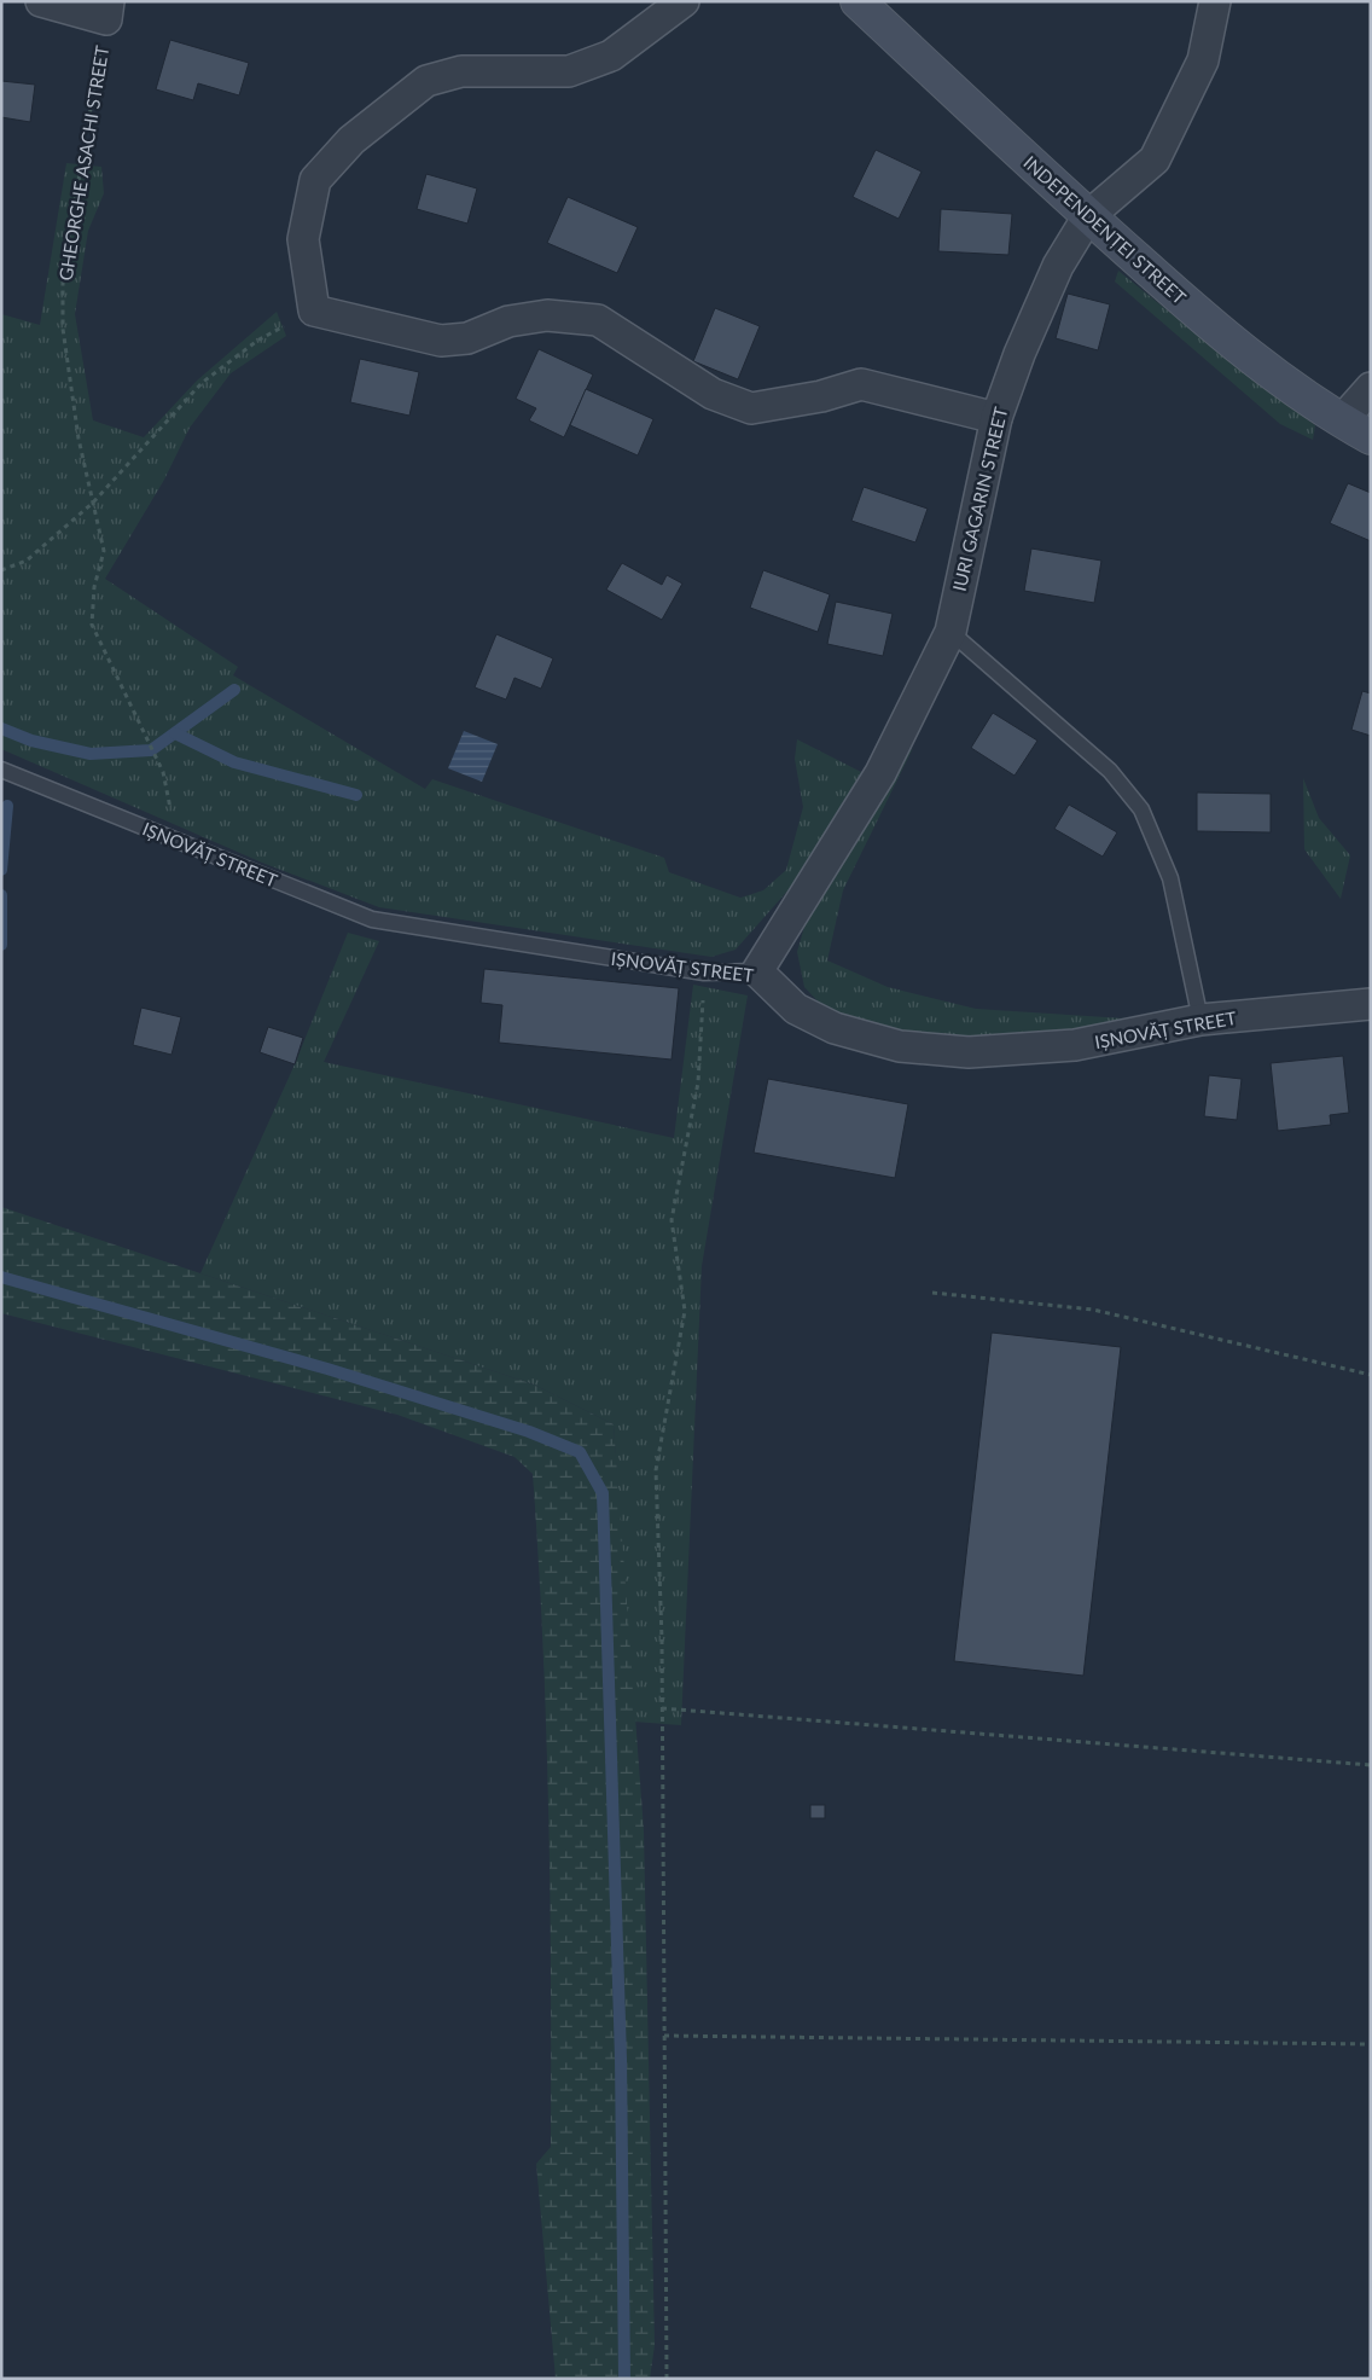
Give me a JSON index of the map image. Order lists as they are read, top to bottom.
{
  "streets": {
    "main road": ["INDEPENDENȚEI STREET"],
    "street": ["IURI GAGARIN STREET", "IȘNOVĂȚ STREET"],
    "path": ["GHEORGHE ASACHI STREET"]
  },
  "crossings": [
    ["INDEPENDENȚEI STREET", "IURI GAGARIN STREET"],
    ["IURI GAGARIN STREET", "IȘNOVĂȚ STREET"]
  ]
}
